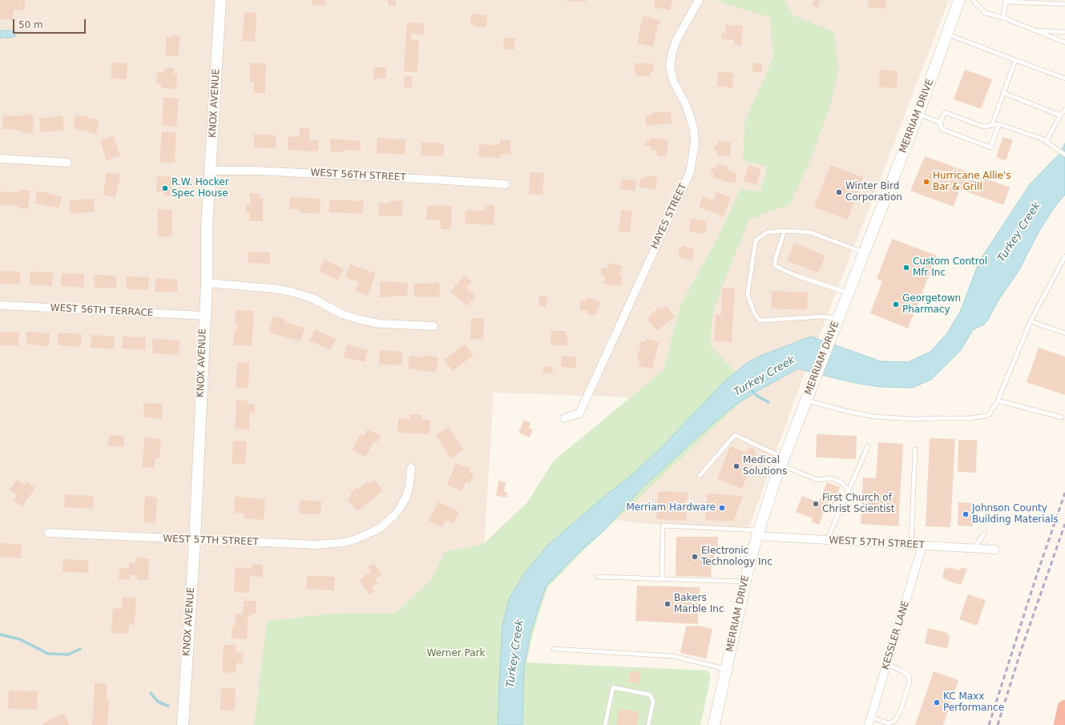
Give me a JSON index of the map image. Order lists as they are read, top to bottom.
{
  "streets": {
    "main road": ["KNOX AVENUE", "MERRIAM DRIVE"],
    "street": [
      "WEST 56TH STREET",
      "HAYES STREET",
      "WEST 56TH TERRACE",
      "WEST 57TH STREET",
      "KESSLER LANE"
    ]
  },
  "crossings": [
    ["KNOX AVENUE", "WEST 56TH STREET"],
    ["KNOX AVENUE", "WEST 56TH TERRACE"],
    ["KNOX AVENUE", "WEST 57TH STREET"],
    ["MERRIAM DRIVE", "WEST 57TH STREET"],
    ["WEST 57TH STREET", "KESSLER LANE"]
  ],
  "water": ["Turkey Creek"],
  "parks": ["Werner Park"],
  "places": [
    "Hurricane Allie's Bar & Grill",
    "R.W. Hocker Spec House",
    "Winter Bird Corporation",
    "Custom Control Mfr Inc",
    "Georgetown Pharmacy",
    "Medical Solutions",
    "First Church of Christ Scientist",
    "Merriam Hardware",
    "Johnson County Building Materials",
    "Electronic Technology Inc",
    "Bakers Marble Inc",
    "KC Maxx Performance"
  ],
  "scale_bar": "50 m"
}
